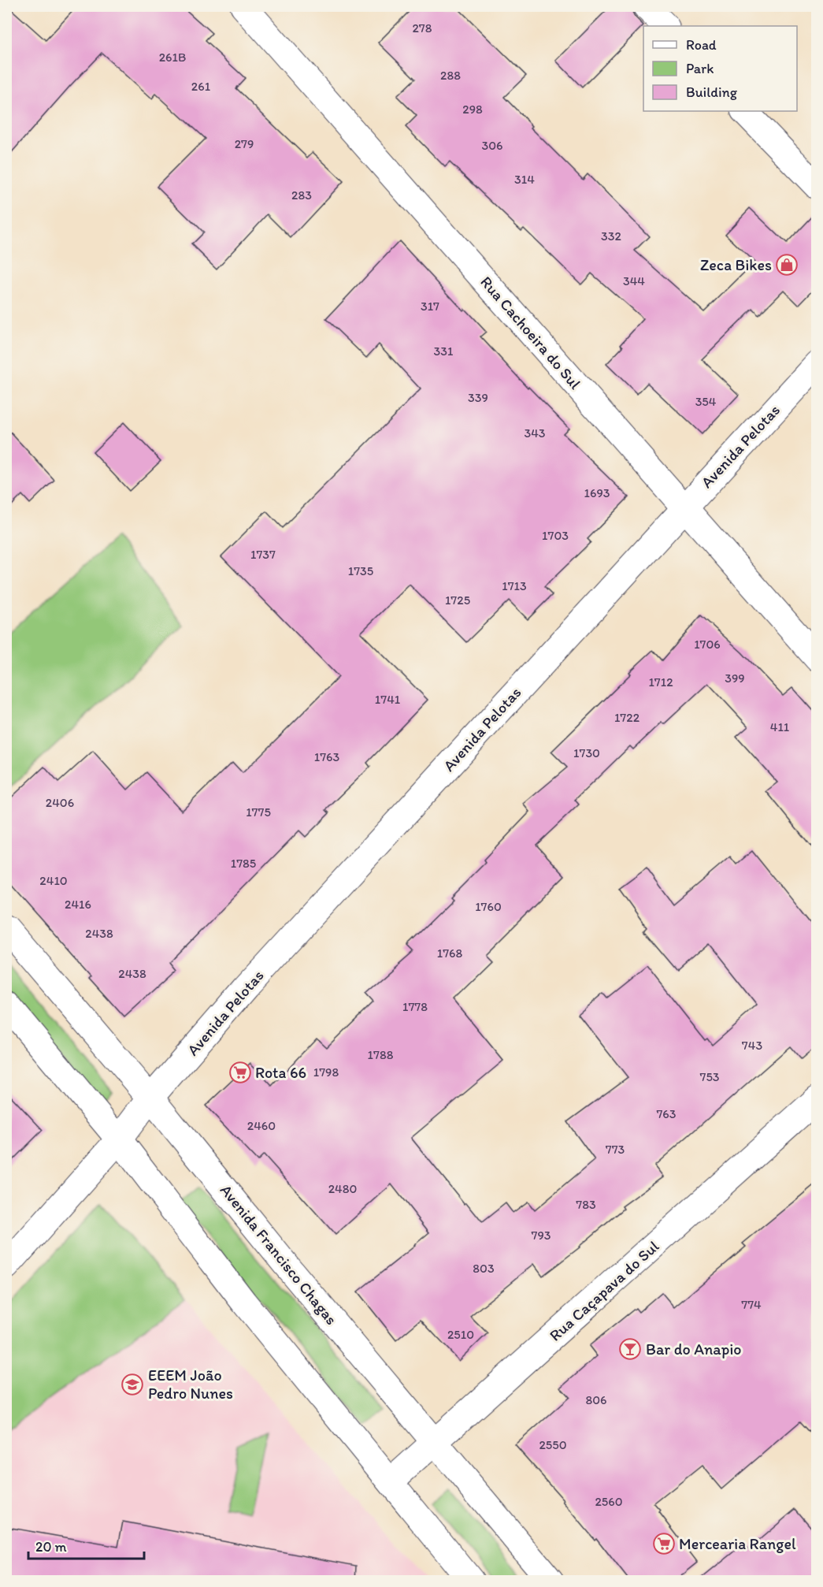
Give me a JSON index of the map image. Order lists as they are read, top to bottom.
{
  "streets": {
    "street": [
      "Rua Cachoeira do Sul",
      "Avenida Pelotas",
      "Avenida Francisco Chagas",
      "Rua Caçapava do Sul"
    ]
  },
  "crossings": [
    ["Rua Cachoeira do Sul", "Avenida Pelotas"],
    ["Avenida Pelotas", "Avenida Francisco Chagas"],
    ["Avenida Francisco Chagas", "Rua Caçapava do Sul"]
  ],
  "places": {
    "shop": ["Zeca Bikes"],
    "supermarket": ["Rota 66", "Mercearia Rangel"],
    "bar": ["Bar do Anapio"],
    "school or university": ["EEEM João Pedro Nunes"]
  },
  "house_numbers": [
    "278",
    "261B",
    "288",
    "261",
    "298",
    "279",
    "306",
    "314",
    "283",
    "332",
    "344",
    "317",
    "331",
    "339",
    "354",
    "343",
    "1693",
    "1703",
    "1737",
    "1735",
    "1713",
    "1725",
    "1706",
    "399",
    "1712",
    "1741",
    "1722",
    "411",
    "1730",
    "1763",
    "2406",
    "1775",
    "1785",
    "2410",
    "2416",
    "1760",
    "2438",
    "1768",
    "2438",
    "1778",
    "743",
    "1788",
    "1798",
    "753",
    "763",
    "2460",
    "773",
    "2480",
    "783",
    "793",
    "803",
    "774",
    "2510",
    "806",
    "2550",
    "2560"
  ],
  "legend": ["Road", "Park", "Building"],
  "scale_bar": "20 m"
}
